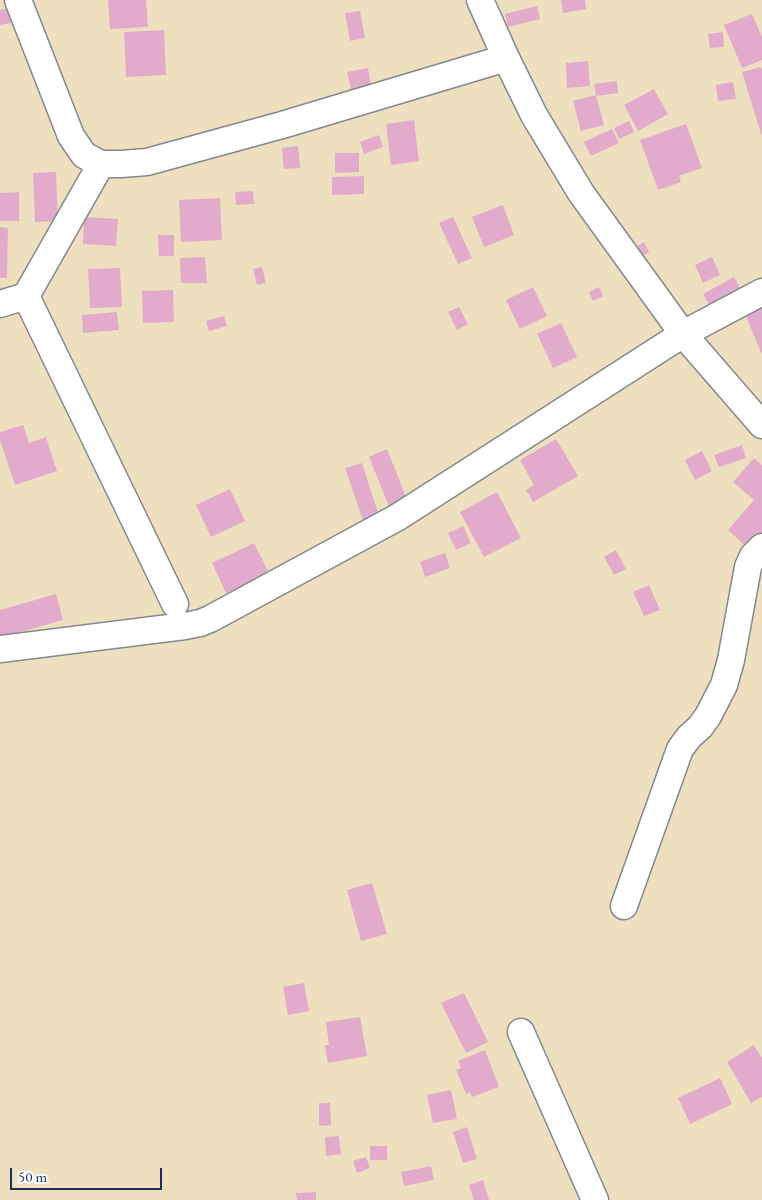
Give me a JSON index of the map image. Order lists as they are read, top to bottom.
{
  "scale_bar": "50 m"
}
